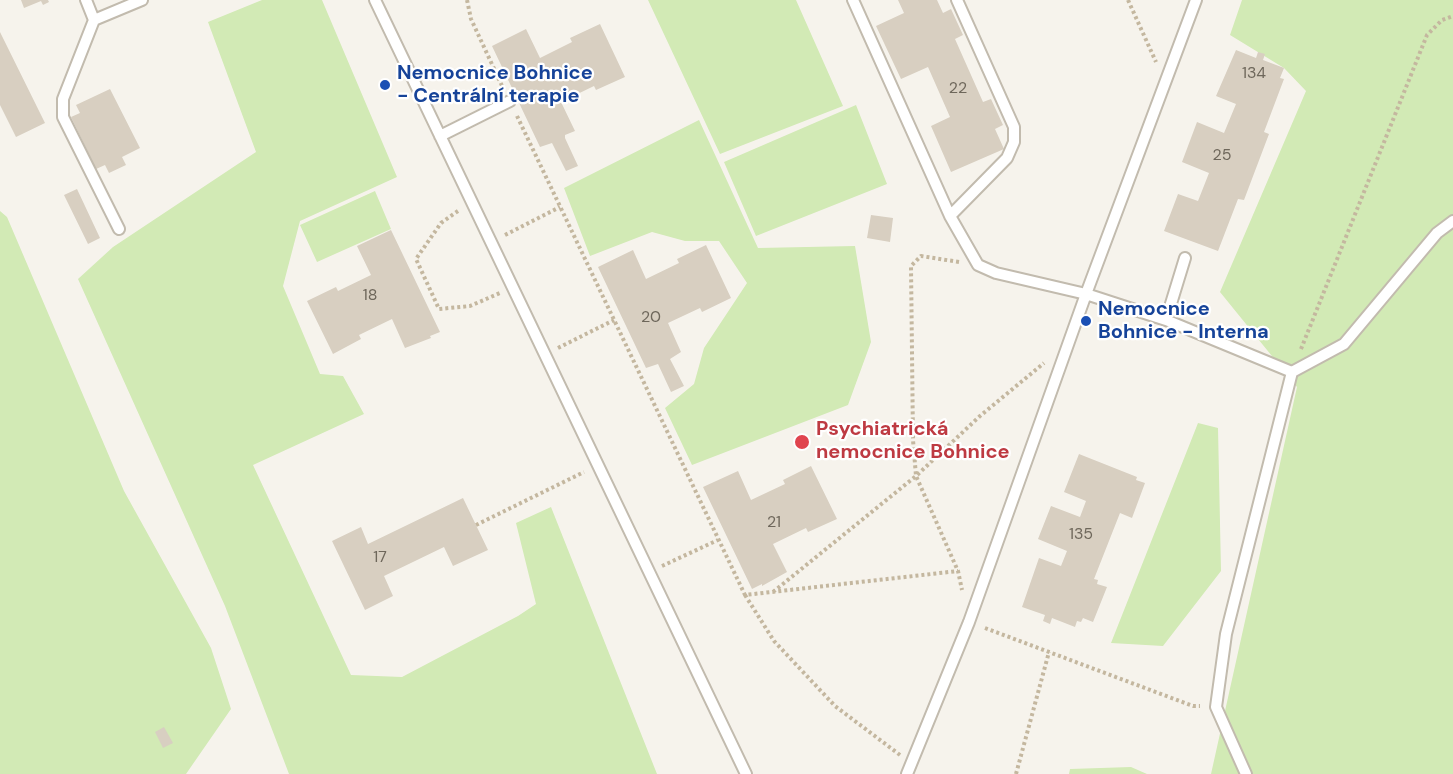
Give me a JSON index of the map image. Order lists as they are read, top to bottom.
{
  "places": ["Nemocnice Bohnice - Centrální terapie", "Nemocnice Bohnice - Interna", "Psychiatrická nemocnice Bohnice"],
  "house_numbers": [
    "134",
    "22",
    "25",
    "18",
    "20",
    "21",
    "135",
    "17"
  ]
}
